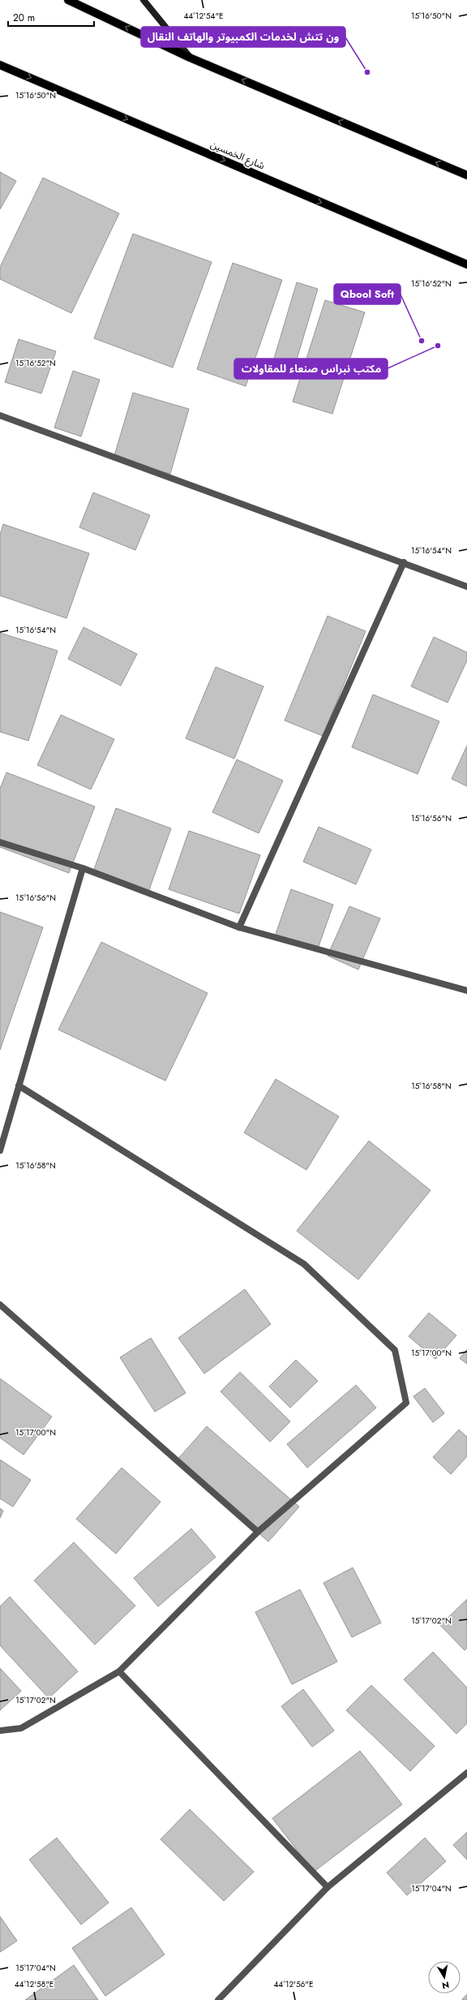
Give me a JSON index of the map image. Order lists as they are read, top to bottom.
{
  "streets": {
    "main road": ["شارع الخمسين"]
  },
  "one_way": ["شارع الخمسين"],
  "places": ["ون تتش لخدمات الكمبيوتر والهاتف النقال", "Qbool Soft", "مكتب نبراس صنعاء للمقاولات"],
  "scale_bar": "20 m",
  "north": "bottom",
  "coordinates": [
    "15°16'50\"N",
    "44°12'54\"E",
    "15°16'52\"N",
    "15°16'54\"N",
    "15°16'56\"N",
    "15°16'58\"N",
    "15°17'00\"N",
    "15°17'02\"N",
    "15°17'04\"N",
    "44°12'58\"E",
    "44°12'56\"E"
  ]
}
